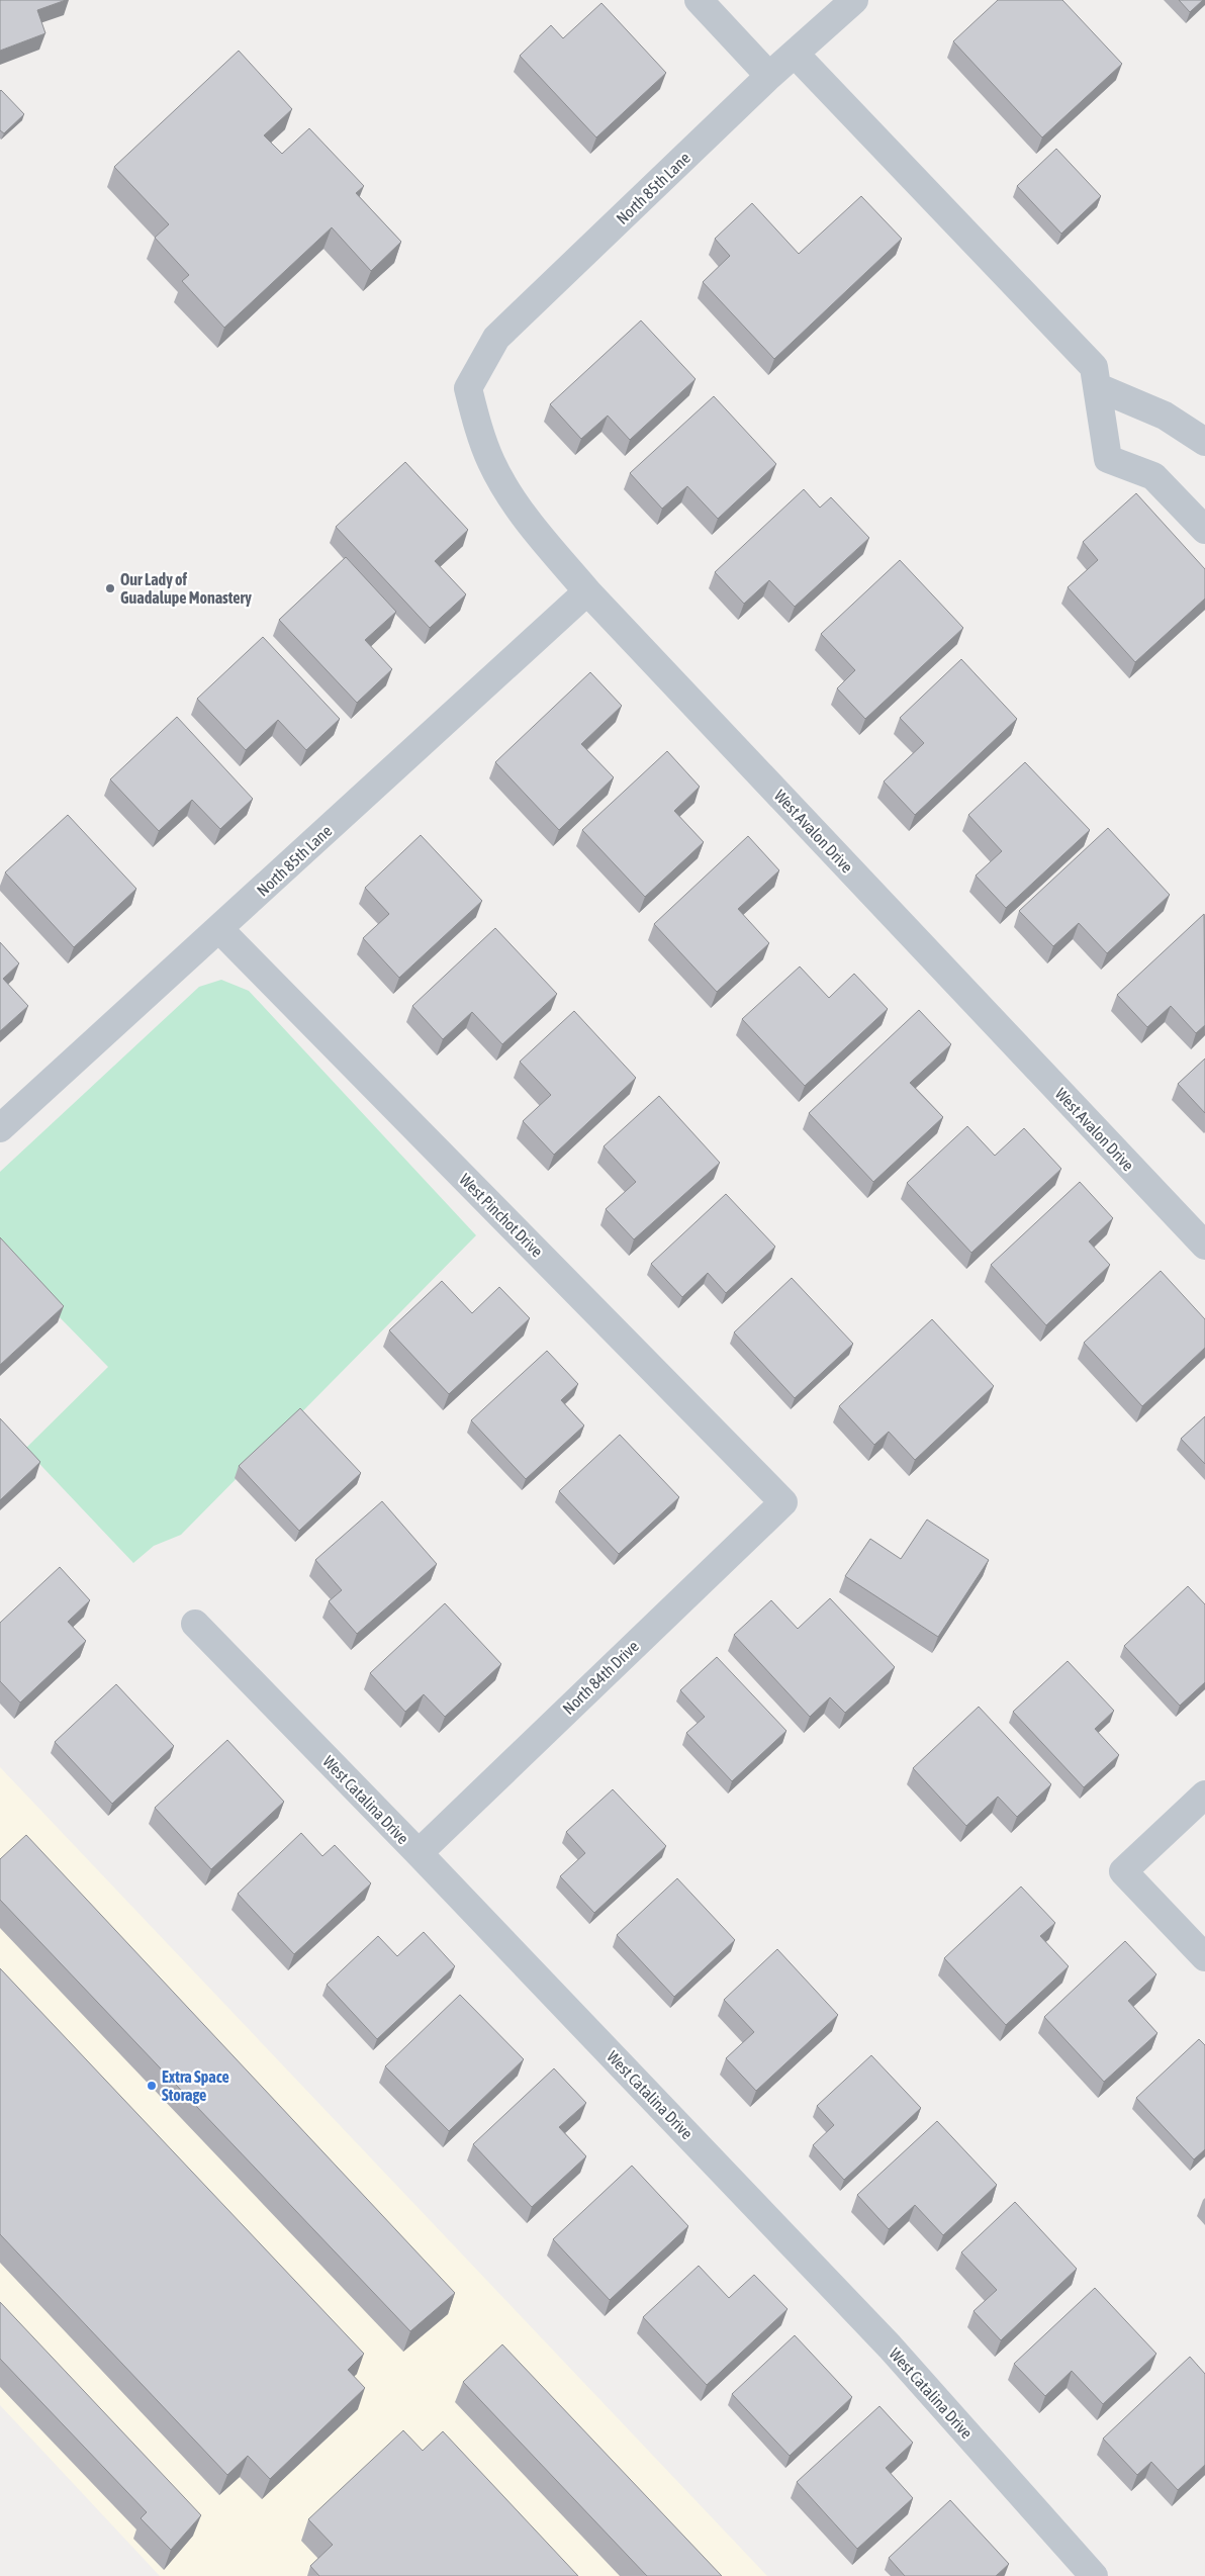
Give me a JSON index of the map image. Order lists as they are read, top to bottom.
{
  "streets": {
    "street": [
      "North 85th Lane",
      "West Avalon Drive",
      "West Pinchot Drive",
      "North 84th Drive",
      "West Catalina Drive"
    ]
  },
  "crossings": [
    ["North 85th Lane", "West Avalon Drive"],
    ["North 85th Lane", "West Pinchot Drive"],
    ["West Pinchot Drive", "North 84th Drive"],
    ["North 84th Drive", "West Catalina Drive"]
  ],
  "places": ["Our Lady of Guadalupe Monastery", "Extra Space Storage"]
}
